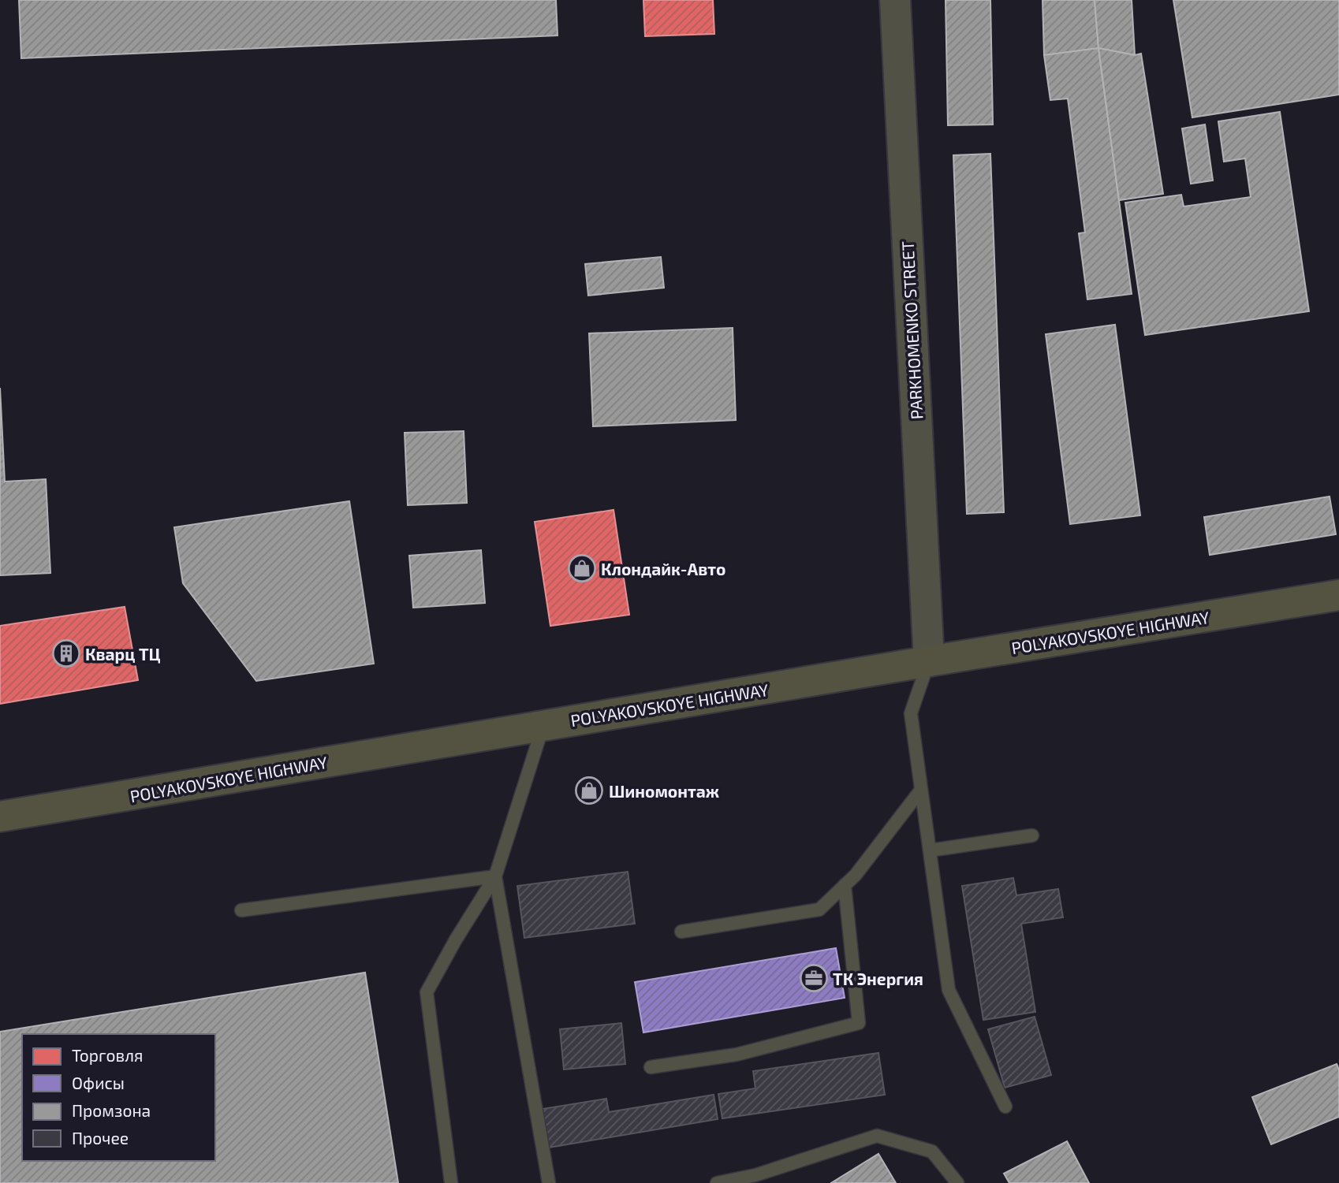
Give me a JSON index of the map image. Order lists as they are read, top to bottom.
{
  "streets": {
    "main road": ["POLYAKOVSKOYE HIGHWAY"],
    "street": ["PARKHOMENKO STREET"]
  },
  "crossings": [
    ["PARKHOMENKO STREET", "POLYAKOVSKOYE HIGHWAY"]
  ],
  "places": {
    "shop": ["Клондайк-Авто", "Шиномонтаж"],
    "building": ["Кварц ТЦ"],
    "office": ["ТК Энергия"]
  },
  "legend": [
    "Торговля",
    "Офисы",
    "Промзона",
    "Прочее"
  ]
}
